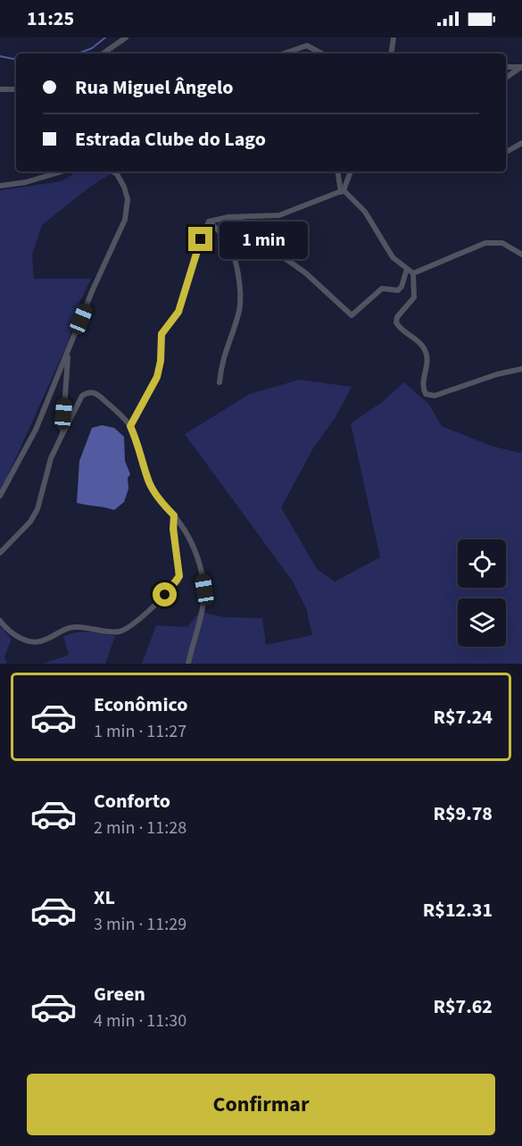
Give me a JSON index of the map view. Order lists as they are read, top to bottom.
{
  "page": {
    "status": "11:25",
    "banner": ["Rua Miguel Ângelo", "Estrada Clube do Lago"],
    "bubble": "1 min",
    "list": [
      {
        "name": "Econômico",
        "note": "1 min · 11:27",
        "value": "R$7.24"
      },
      {
        "name": "Conforto",
        "note": "2 min · 11:28",
        "value": "R$9.78"
      },
      {
        "name": "XL",
        "note": "3 min · 11:29",
        "value": "R$12.31"
      },
      {
        "name": "Green",
        "note": "4 min · 11:30",
        "value": "R$7.62"
      }
    ],
    "buttons": "Confirmar"
  }
}
